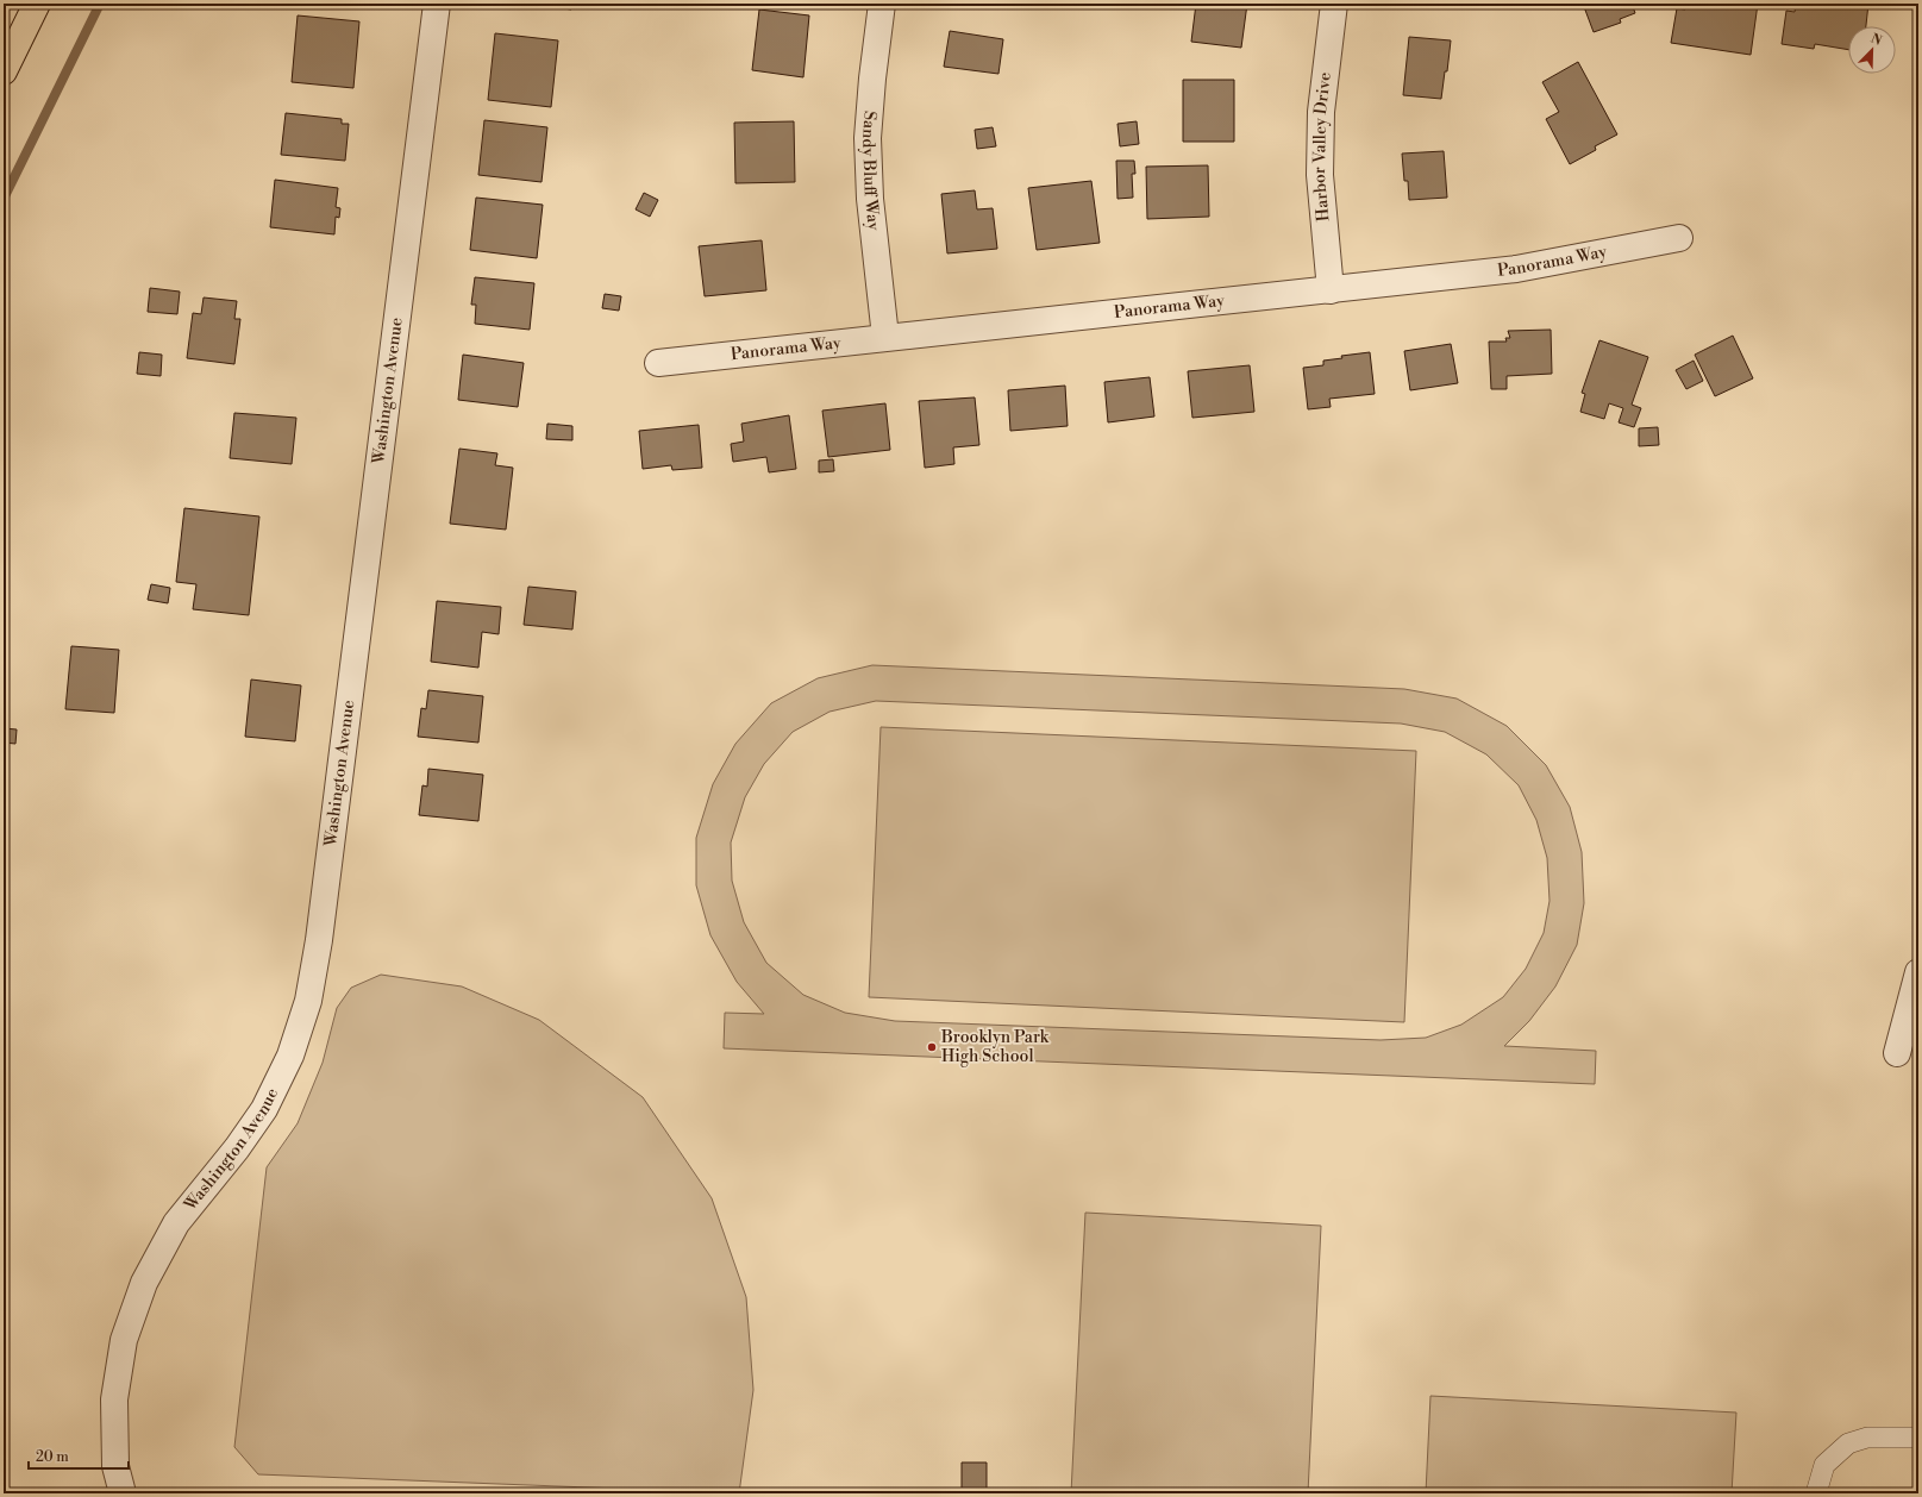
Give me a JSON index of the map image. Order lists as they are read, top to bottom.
{
  "streets": {
    "street": [
      "Harbor Valley Drive",
      "Sandy Bluff Way",
      "Panorama Way",
      "Washington Avenue"
    ]
  },
  "crossings": [
    ["Harbor Valley Drive", "Panorama Way"],
    ["Sandy Bluff Way", "Panorama Way"]
  ],
  "places": ["Brooklyn Park High School"],
  "scale_bar": "20 m",
  "north": "top right"
}
